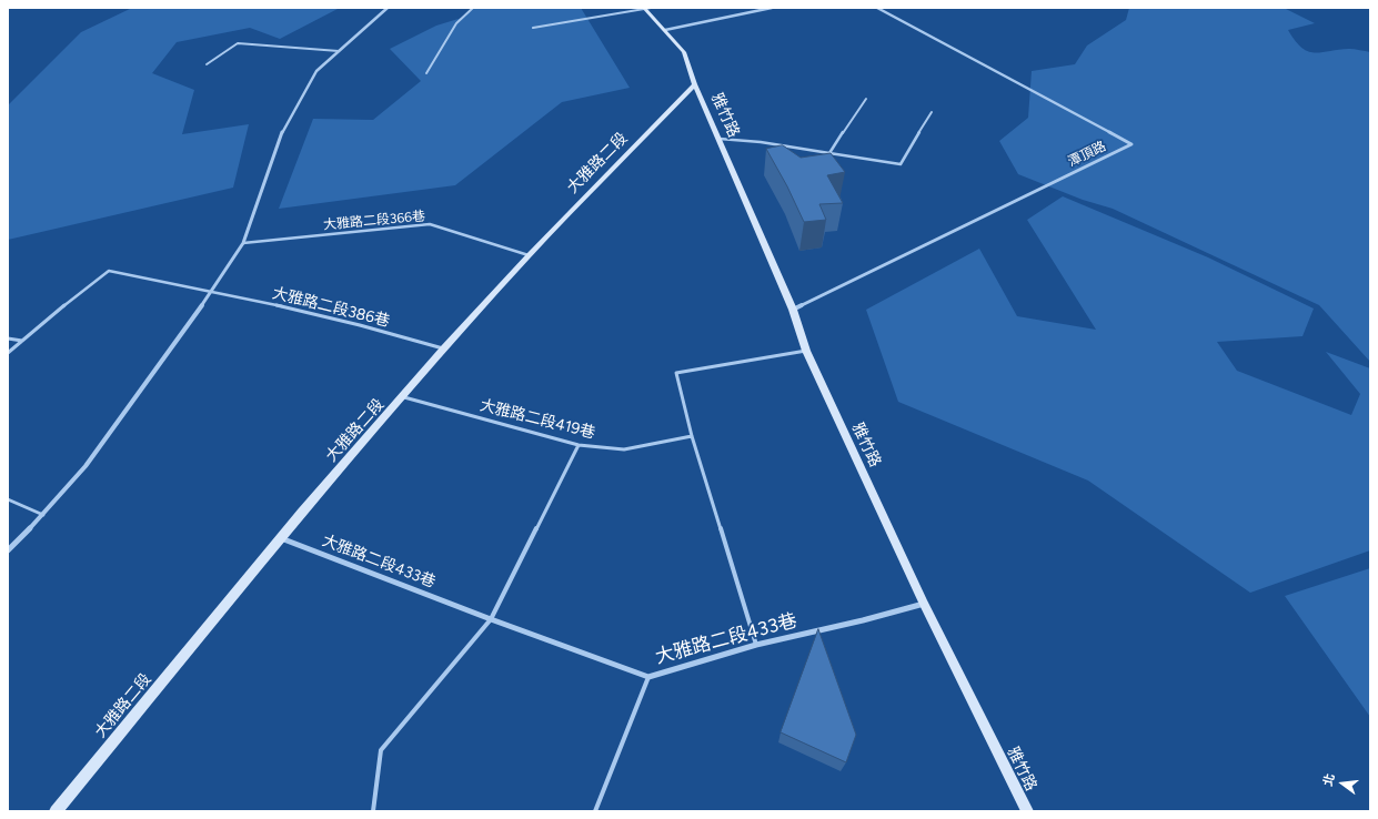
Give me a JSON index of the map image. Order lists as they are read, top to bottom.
{
  "streets": {
    "main road": ["雅竹路", "大雅路二段"],
    "street": ["潭頂路", "大雅路二段433巷"],
    "lane": ["大雅路二段366巷", "大雅路二段386巷", "大雅路二段419巷"]
  },
  "crossings": [
    ["雅竹路", "潭頂路"],
    ["雅竹路", "大雅路二段"],
    ["雅竹路", "大雅路二段433巷"],
    ["大雅路二段", "大雅路二段366巷"],
    ["大雅路二段", "大雅路二段386巷"],
    ["大雅路二段", "大雅路二段419巷"],
    ["大雅路二段", "大雅路二段433巷"]
  ],
  "north": "left"
}
